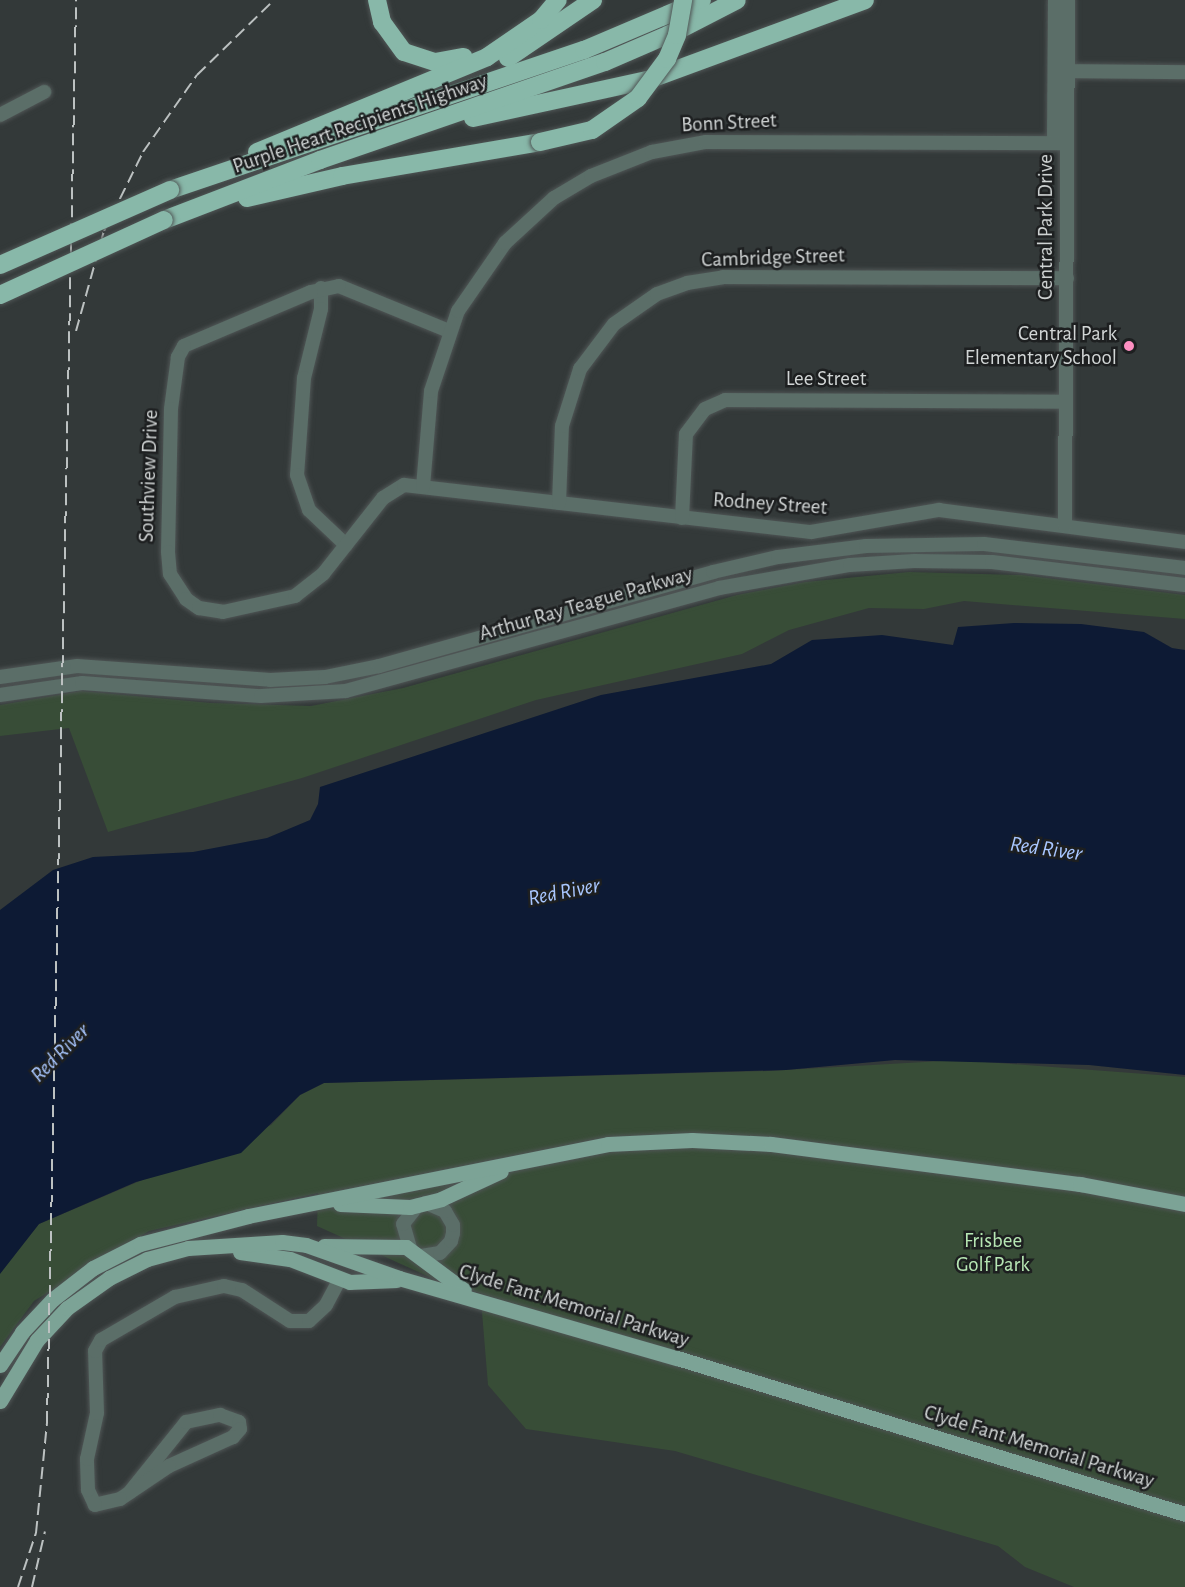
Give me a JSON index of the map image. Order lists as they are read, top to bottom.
{
  "streets": {
    "highway": ["Purple Heart Recipients Highway"],
    "main road": ["Clyde Fant Memorial Parkway"],
    "street": [
      "Bonn Street",
      "Central Park Drive",
      "Cambridge Street",
      "Lee Street",
      "Southview Drive",
      "Rodney Street",
      "Arthur Ray Teague Parkway"
    ]
  },
  "crossings": [
    ["Bonn Street", "Central Park Drive"],
    ["Bonn Street", "Southview Drive"],
    ["Bonn Street", "Rodney Street"],
    ["Central Park Drive", "Cambridge Street"],
    ["Central Park Drive", "Lee Street"],
    ["Central Park Drive", "Rodney Street"],
    ["Cambridge Street", "Rodney Street"],
    ["Lee Street", "Rodney Street"],
    ["Southview Drive", "Rodney Street"]
  ],
  "water": ["Red River"],
  "parks": ["Frisbee Golf Park"],
  "places": ["Central Park Elementary School"]
}
